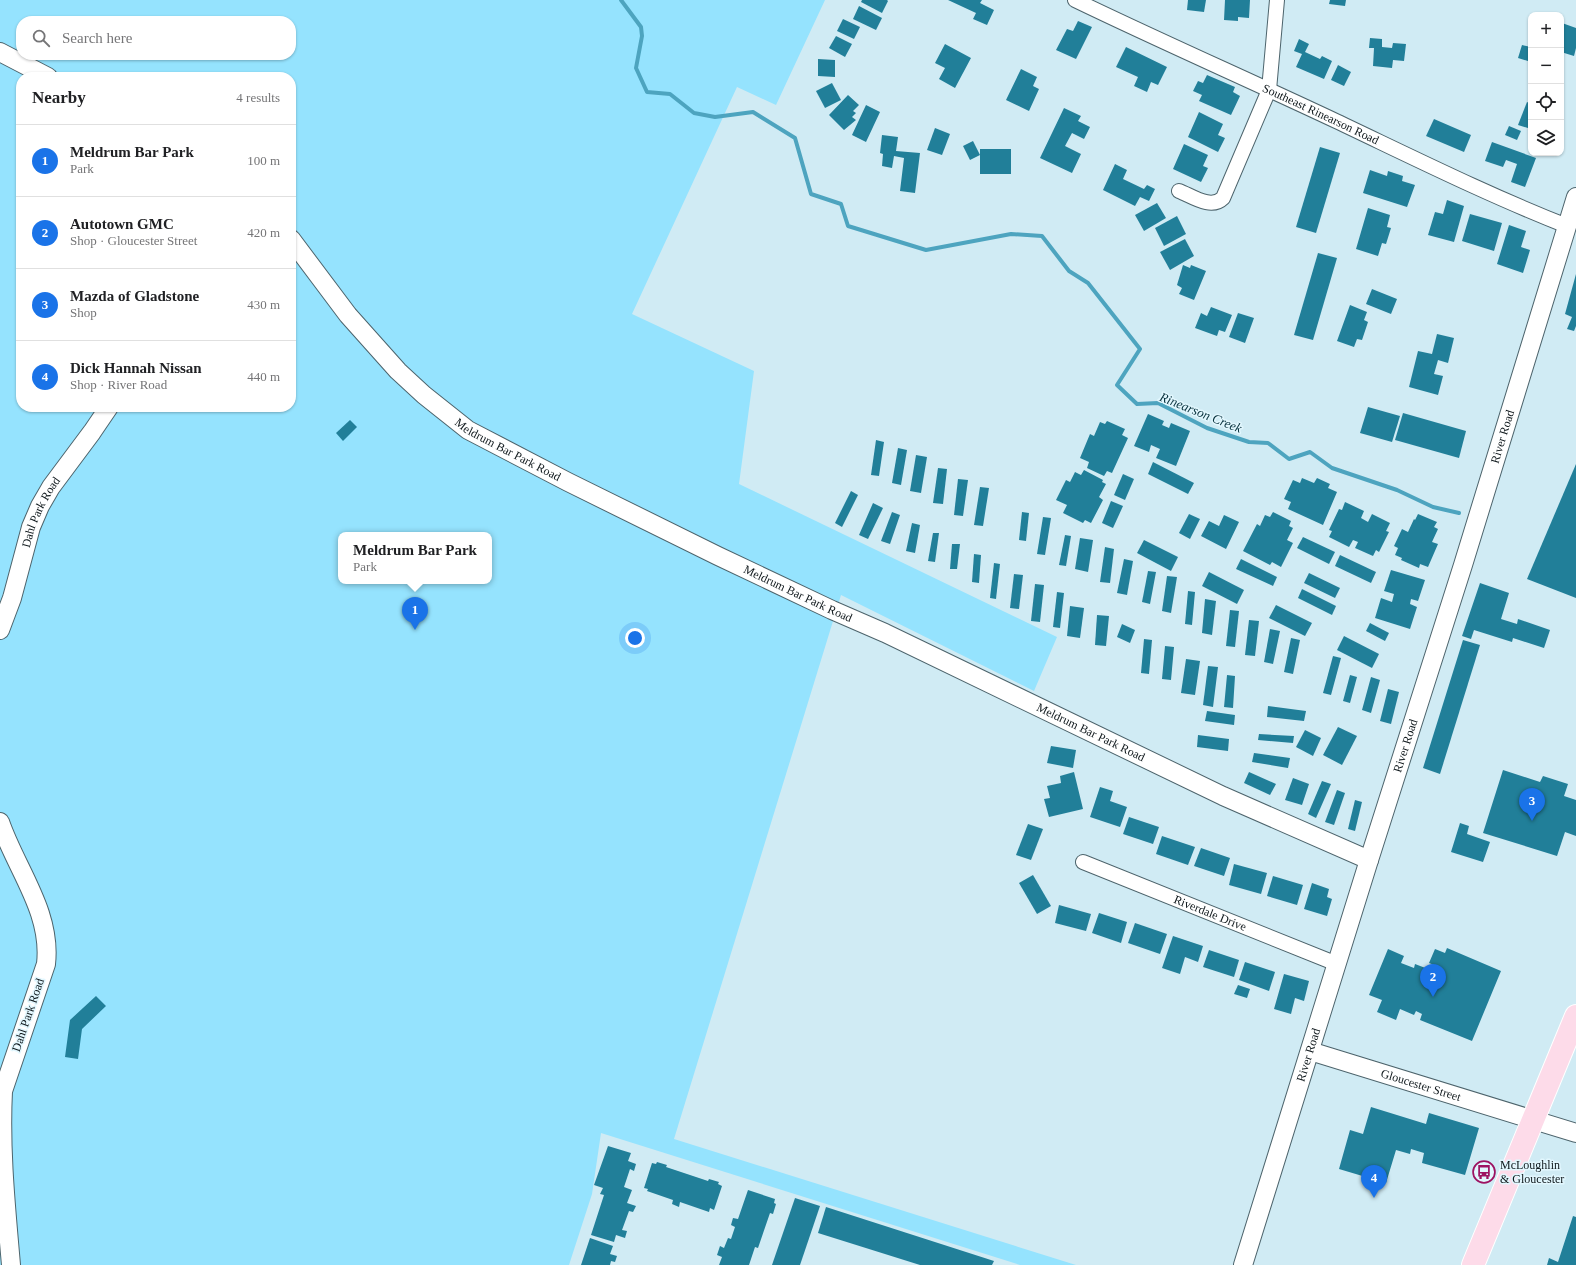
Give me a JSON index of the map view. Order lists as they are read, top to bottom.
{
  "streets": {
    "street": [
      "Southeast Rinearson Road",
      "River Road",
      "Meldrum Bar Park Road",
      "Dahl Park Road",
      "Riverdale Drive",
      "Gloucester Street"
    ]
  },
  "crossings": [
    ["Southeast Rinearson Road", "River Road"],
    ["River Road", "Meldrum Bar Park Road"],
    ["River Road", "Riverdale Drive"],
    ["River Road", "Gloucester Street"]
  ],
  "water": ["Rinearson Creek"],
  "places": {
    "bus stop": ["McLoughlin & Gloucester"]
  },
  "page": {
    "map_buttons": ["+", "−"],
    "search": "Search here",
    "heading": ["Nearby", "4 results"],
    "list": [
      {
        "mark": "1",
        "name": "Meldrum Bar Park",
        "note": "Park",
        "value": "100 m"
      },
      {
        "mark": "2",
        "name": "Autotown GMC",
        "note": "Shop · Gloucester Street",
        "value": "420 m"
      },
      {
        "mark": "3",
        "name": "Mazda of Gladstone",
        "note": "Shop",
        "value": "430 m"
      },
      {
        "mark": "4",
        "name": "Dick Hannah Nissan",
        "note": "Shop · River Road",
        "value": "440 m"
      }
    ],
    "popup": ["Meldrum Bar Park", "Park"],
    "pins": [
      "1",
      "3",
      "2",
      "4"
    ]
  }
}
